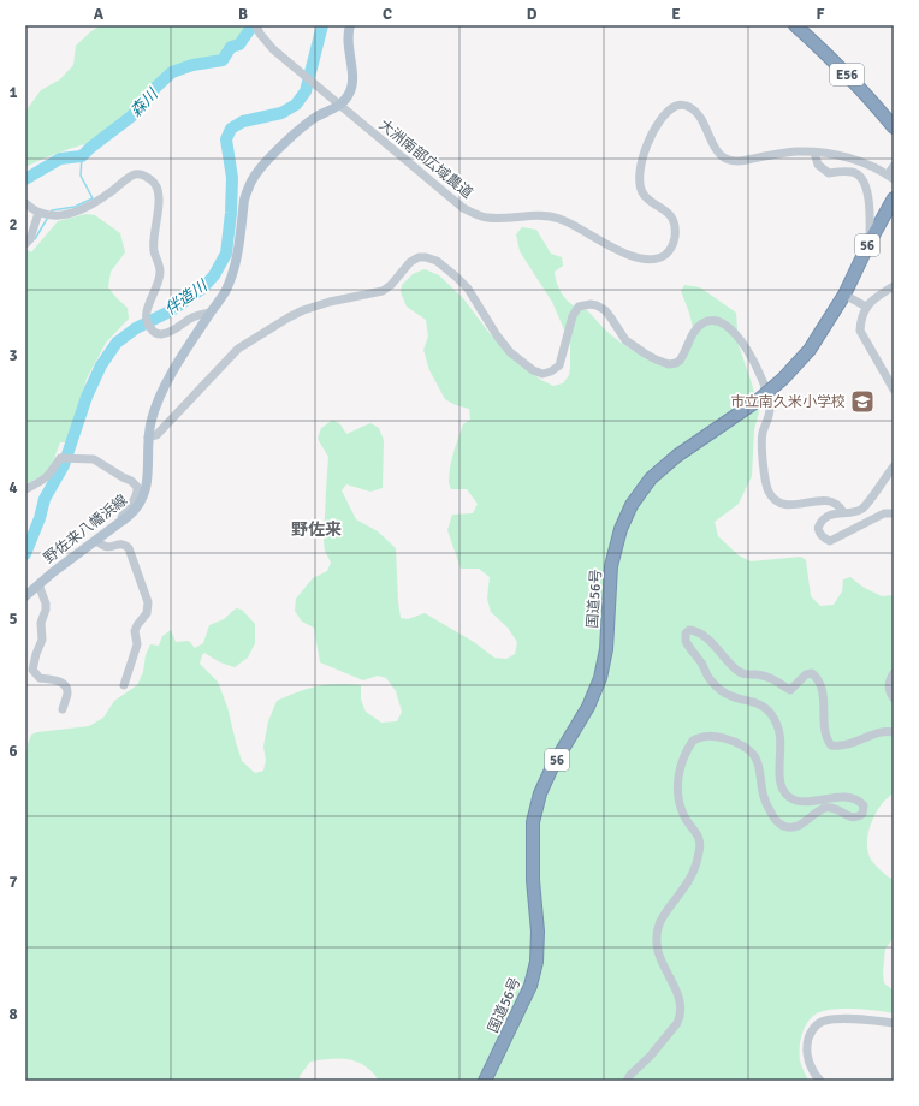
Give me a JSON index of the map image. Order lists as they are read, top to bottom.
{
  "streets": {
    "highway": ["E56", "56", "国道56号"],
    "main road": ["野佐来八幡浜線"],
    "street": ["大洲南部広域農道"]
  },
  "crossings": [
    ["大洲南部広域農道", "野佐来八幡浜線"]
  ],
  "districts": ["野佐来"],
  "water": ["森川", "伴造川"],
  "places": {
    "school or university": ["市立南久米小学校"]
  },
  "grid": {
    "columns": [
      "A",
      "B",
      "C",
      "D",
      "E",
      "F"
    ],
    "rows": [
      "1",
      "2",
      "3",
      "4",
      "5",
      "6",
      "7",
      "8"
    ]
  }
}
